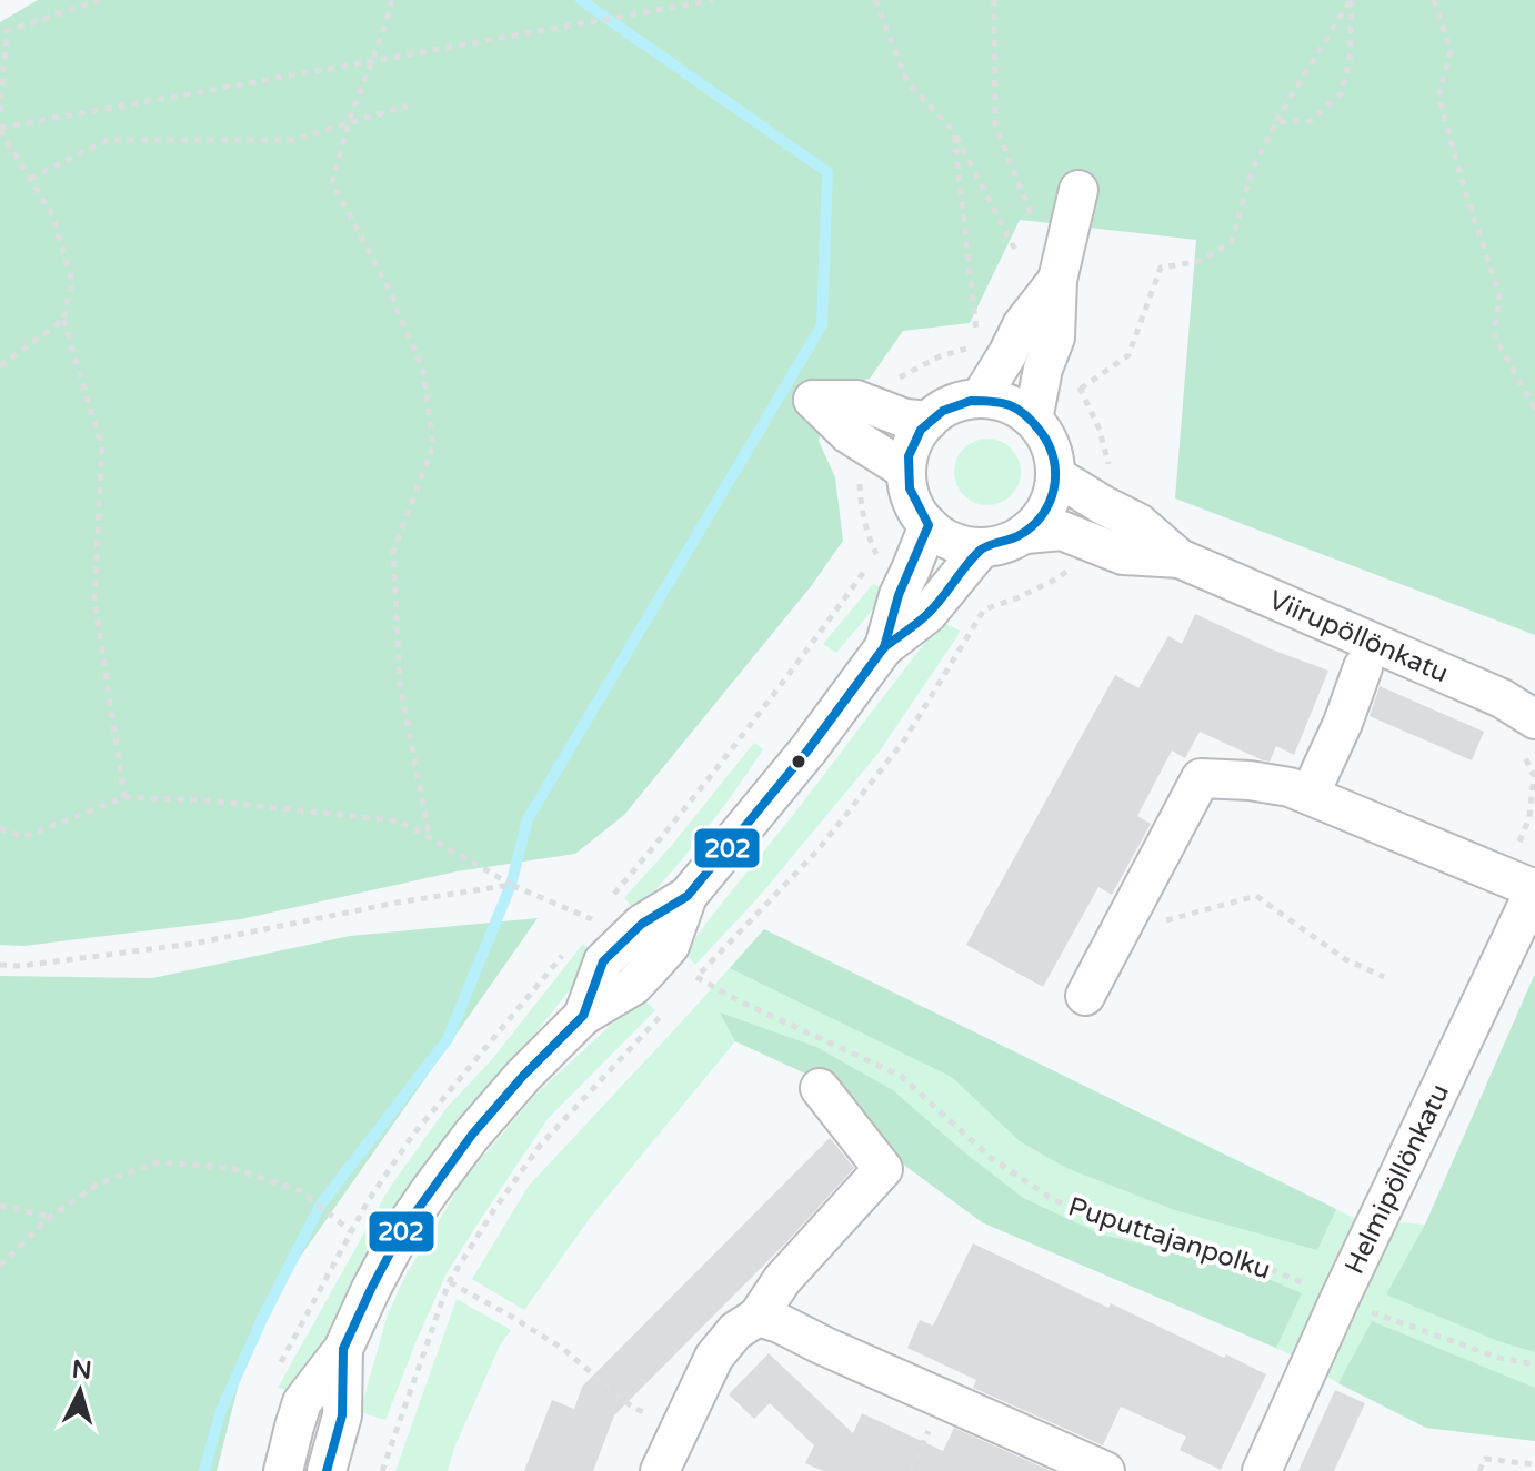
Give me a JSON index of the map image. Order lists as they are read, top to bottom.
{
  "streets": {
    "street": ["Viirupöllönkatu", "Helmipöllönkatu"],
    "path": ["Puputtajanpolku"]
  },
  "crossings": [
    ["Helmipöllönkatu", "Puputtajanpolku"]
  ],
  "lines": ["transit line 202"],
  "north": "top"
}
